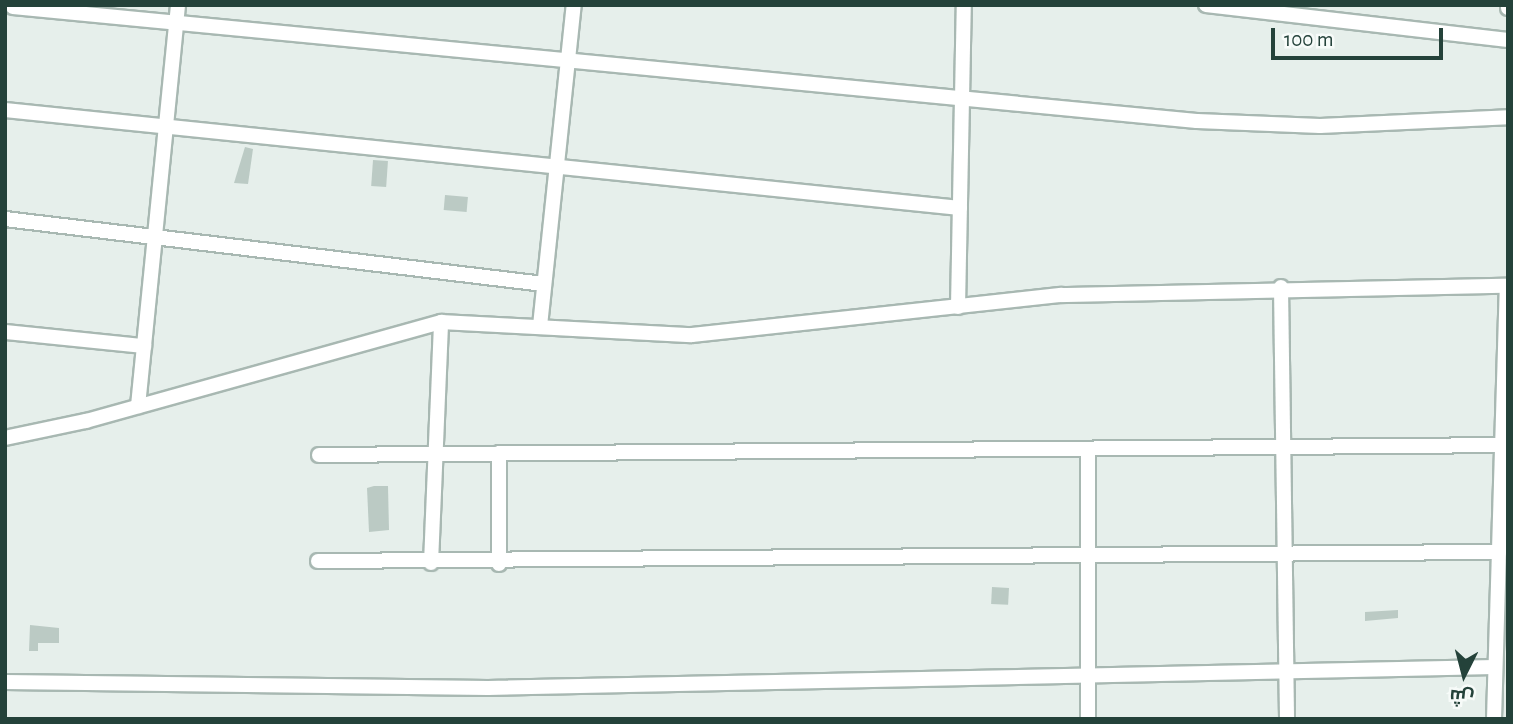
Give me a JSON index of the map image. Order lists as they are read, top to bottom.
{
  "scale_bar": "100 m",
  "north": "bottom"
}
